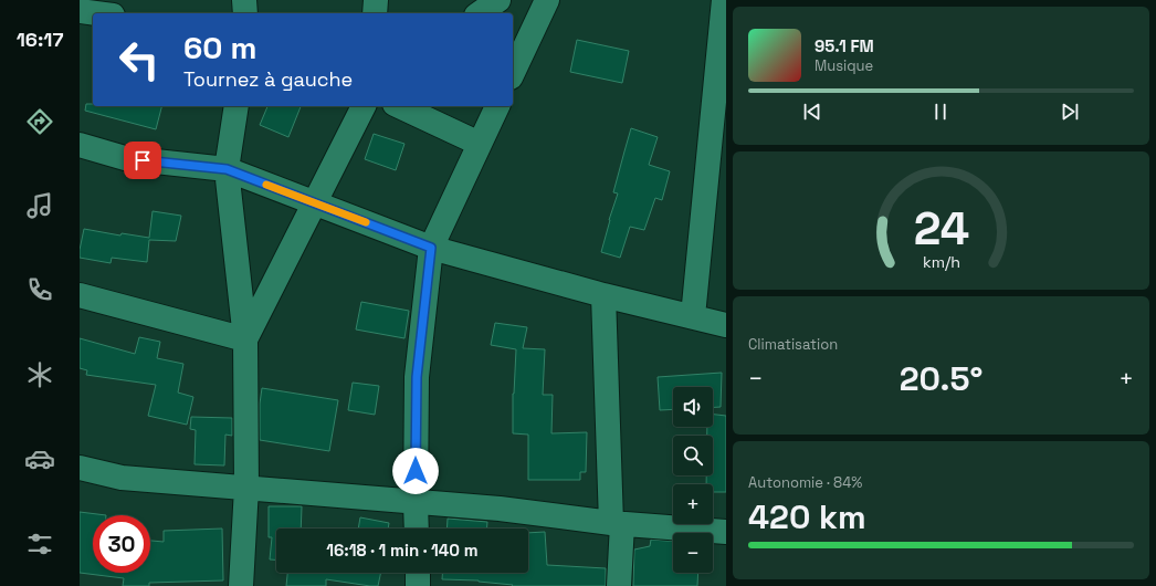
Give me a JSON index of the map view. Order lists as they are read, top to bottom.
{
  "page": {
    "tabs": "16:17",
    "turn": ["60 m", "Tournez à gauche"],
    "song": ["95.1 FM", "Musique"],
    "tile": [
      "Climatisation",
      ["Autonomie · 84%", "420 km"]
    ],
    "heat": ["−", "20.5°", "+"],
    "map_buttons": ["+", "−"],
    "limit": "30",
    "trip": "16:18 · 1 min · 140 m",
    "gauge": ["24", "km/h"]
  }
}
